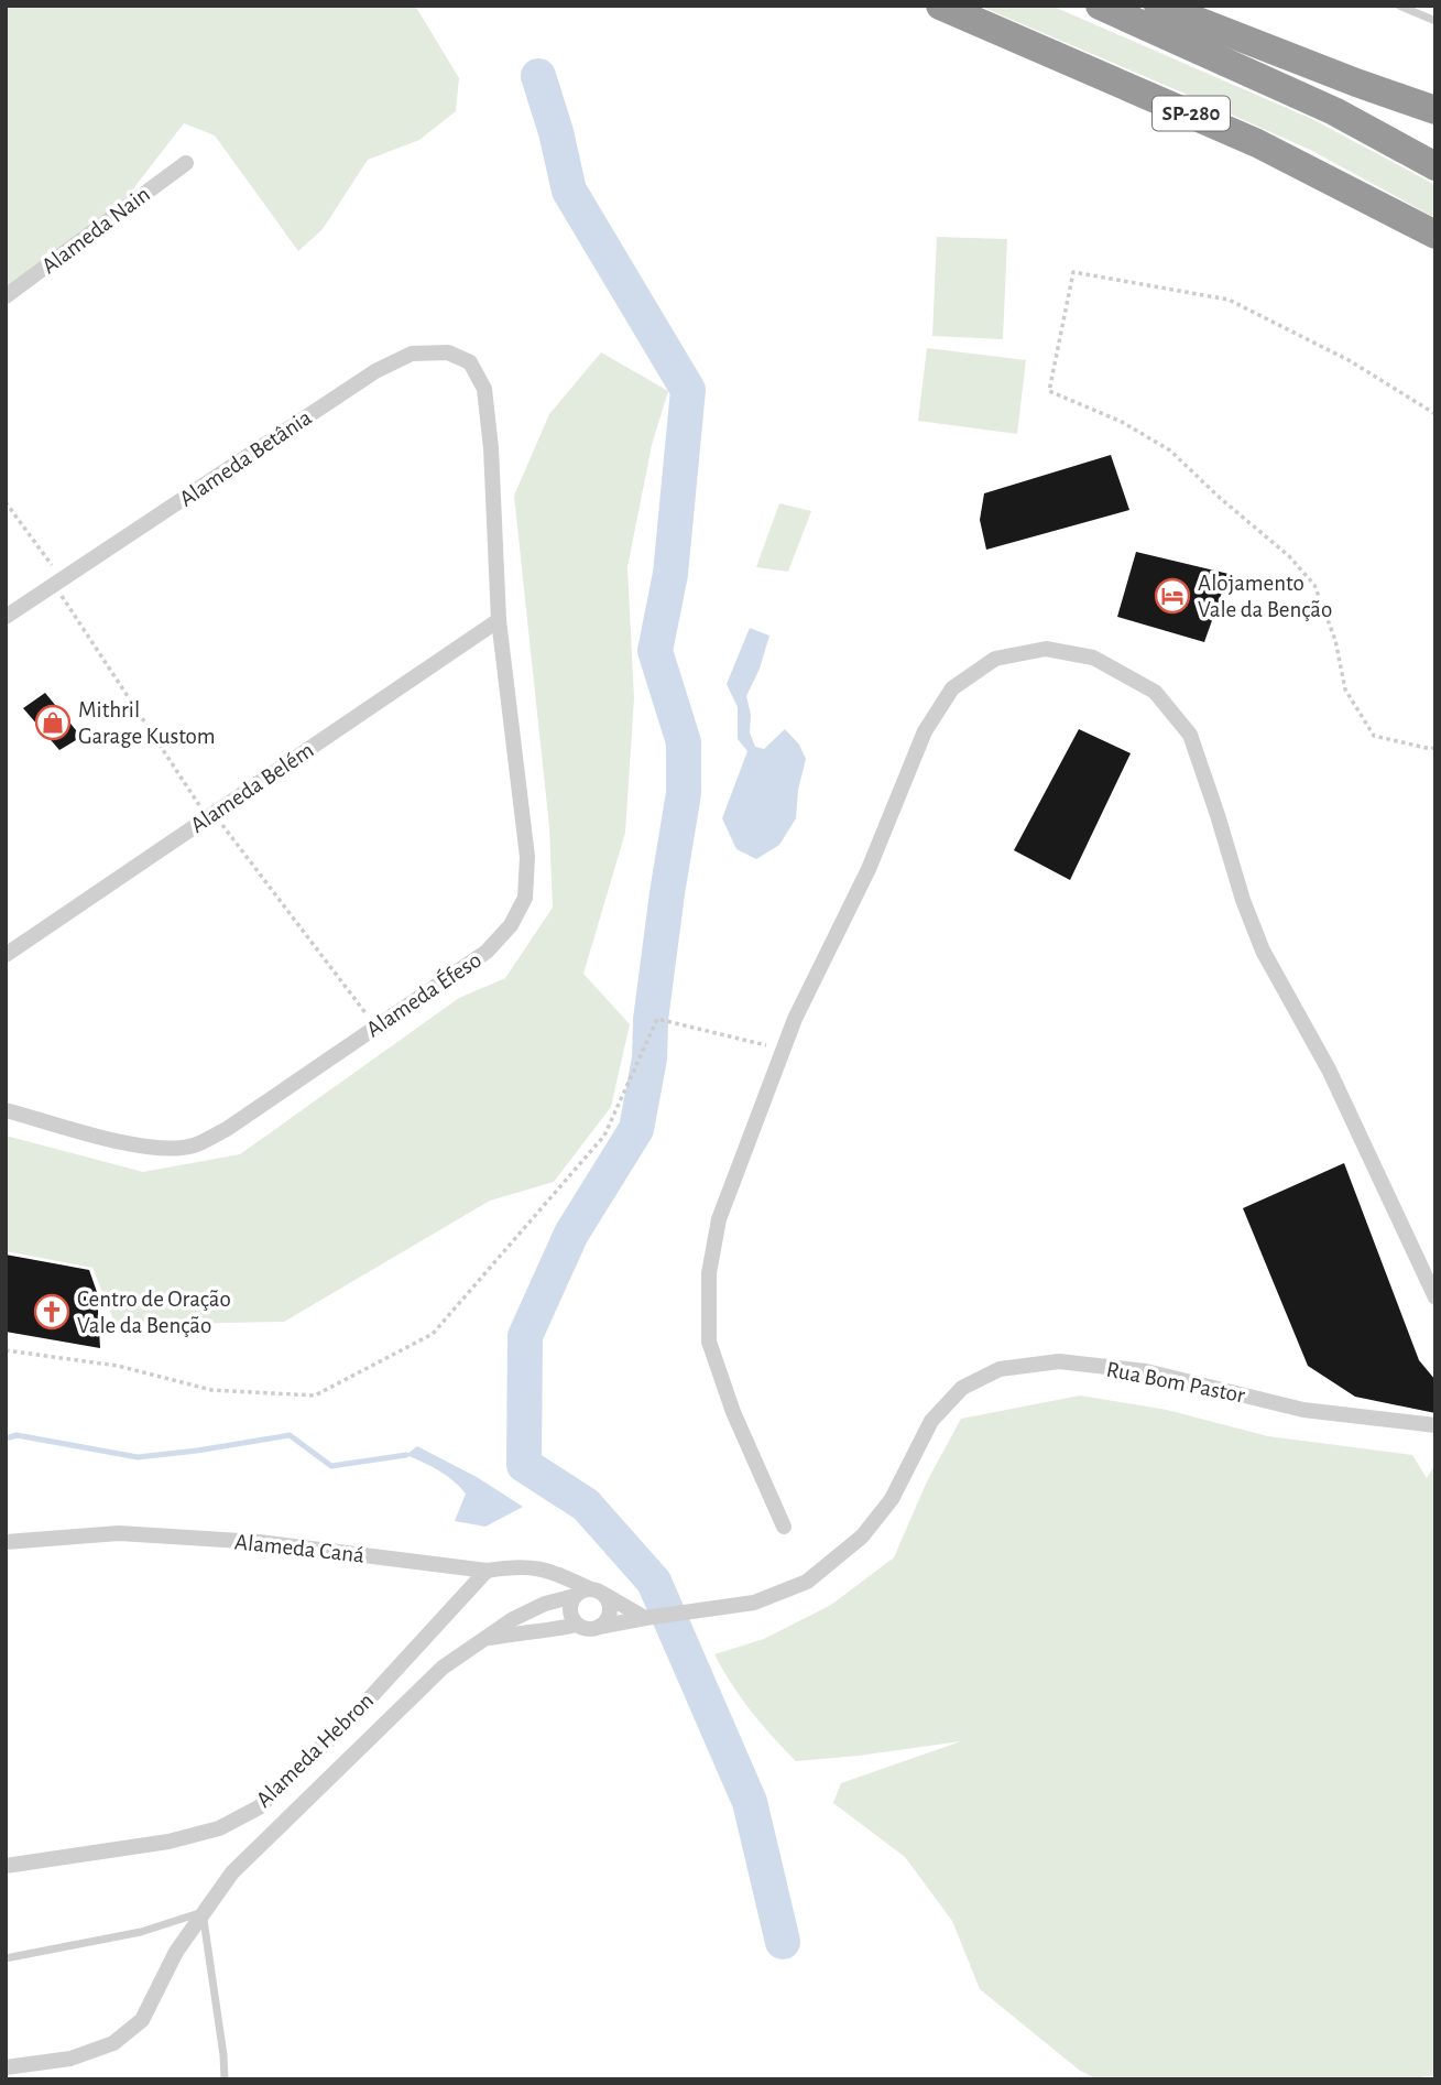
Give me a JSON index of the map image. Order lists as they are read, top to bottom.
{
  "streets": {
    "highway": ["SP-280"],
    "street": [
      "Alameda Nain",
      "Alameda Betânia",
      "Alameda Belém",
      "Alameda Éfeso",
      "Rua Bom Pastor",
      "Alameda Caná",
      "Alameda Hebron"
    ]
  },
  "crossings": [
    ["Alameda Betânia", "Alameda Éfeso"],
    ["Alameda Belém", "Alameda Éfeso"],
    ["Alameda Caná", "Alameda Hebron"]
  ],
  "places": {
    "hotel": ["Alojamento Vale da Benção"],
    "shop": ["Mithril Garage Kustom"],
    "church": ["Centro de Oração Vale da Benção"]
  }
}
